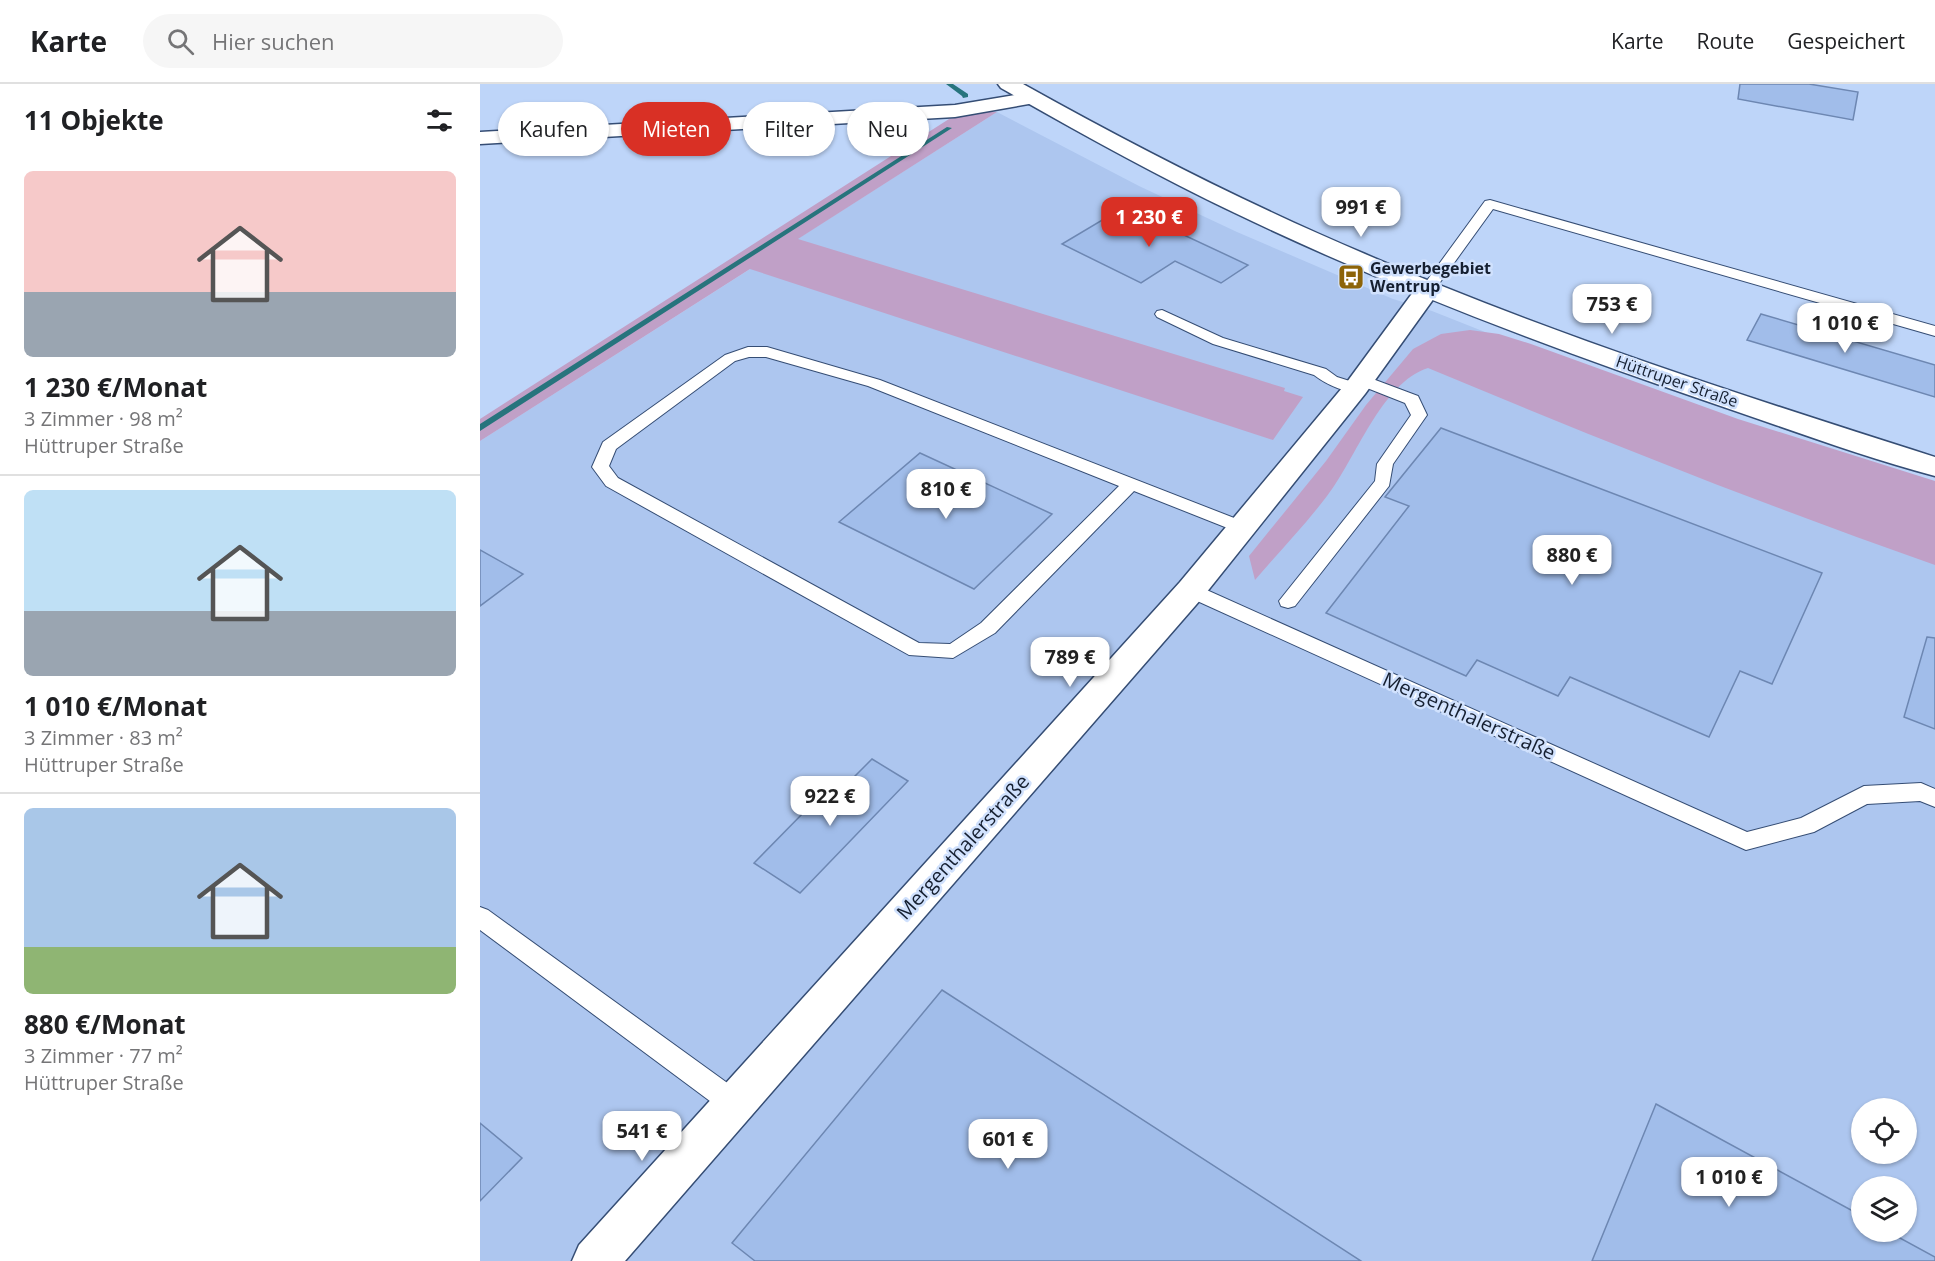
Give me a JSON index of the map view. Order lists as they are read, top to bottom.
{
  "streets": {
    "street": ["Hüttruper Straße", "Mergenthalerstraße"]
  },
  "crossings": [
    ["Hüttruper Straße", "Mergenthalerstraße"]
  ],
  "places": {
    "bus stop": ["Gewerbegebiet Wentrup"]
  },
  "page": {
    "header": "Karte",
    "search": "Hier suchen",
    "nav": ["Karte", "Route", "Gespeichert"],
    "heading": "11 Objekte",
    "chip": [
      "Kaufen",
      "Mieten",
      "Filter",
      "Neu"
    ],
    "list": [
      {
        "name": "1 230 €/Monat",
        "note": "3 Zimmer · 98 m² · Hüttruper Straße"
      },
      {
        "name": "1 010 €/Monat",
        "note": "3 Zimmer · 83 m² · Hüttruper Straße"
      },
      {
        "name": "880 €/Monat",
        "note": "3 Zimmer · 77 m² · Hüttruper Straße"
      }
    ],
    "price": [
      "991 €",
      "1 230 €",
      "753 €",
      "1 010 €",
      "810 €",
      "880 €",
      "789 €",
      "922 €",
      "541 €",
      "601 €",
      "1 010 €"
    ]
  }
}
